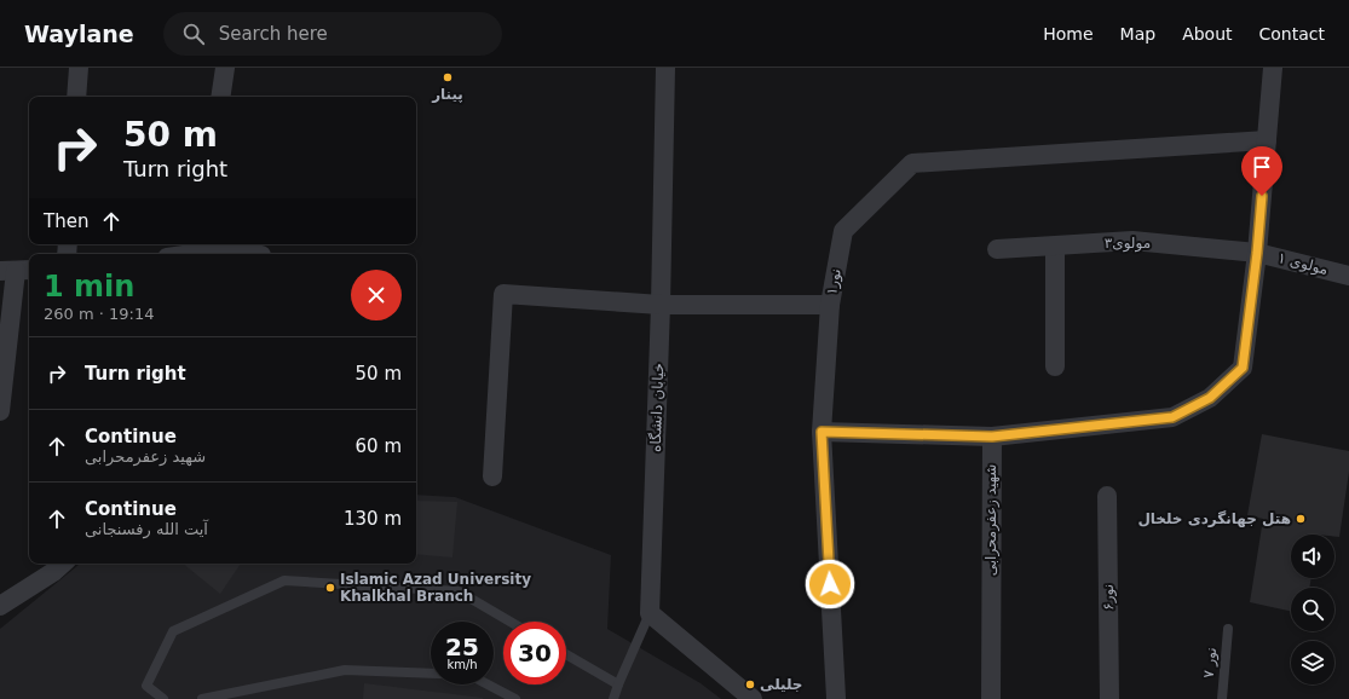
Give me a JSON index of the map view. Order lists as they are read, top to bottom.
{
  "streets": {
    "street": [
      "مولوی۳",
      "مولوی ۱",
      "نور۱",
      "خیابان دانشگاه",
      "شهید زعفرمحرابی",
      "نور۶"
    ],
    "lane": ["نور ۷"]
  },
  "crossings": [
    ["مولوی۳", "مولوی ۱"]
  ],
  "places": [
    "پینار",
    "هتل جهانگردی خلخال",
    "Islamic Azad University Khalkhal Branch",
    "جلیلی"
  ],
  "page": {
    "header": "Waylane",
    "search": "Search here",
    "nav": [
      "Home",
      "Map",
      "About",
      "Contact"
    ],
    "turn": ["50 m", "Turn right"],
    "then": "Then",
    "heading": ["1 min", "260 m · 19:14"],
    "list": [
      {
        "name": "Turn right",
        "value": "50 m"
      },
      {
        "name": "Continue",
        "note": "شهید زعفرمحرابی",
        "value": "60 m"
      },
      {
        "name": "Continue",
        "note": "آیت الله رفسنجانی",
        "value": "130 m"
      }
    ],
    "speed": "25 km/h",
    "limit": "30"
  }
}
